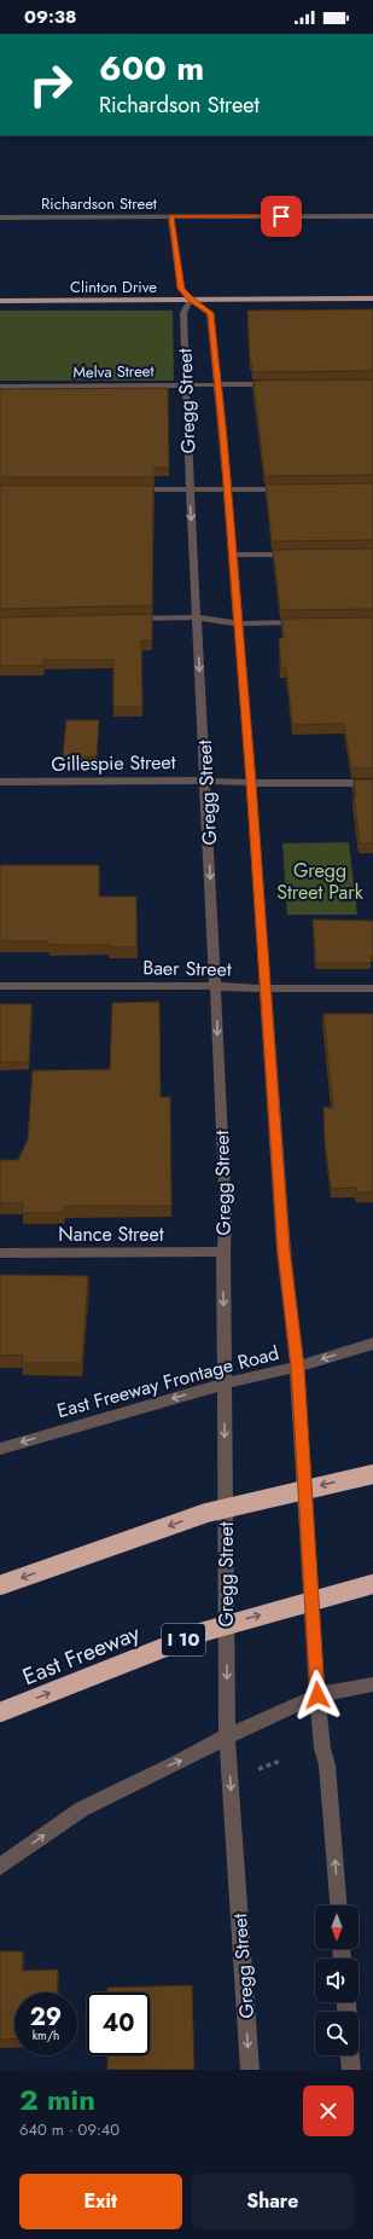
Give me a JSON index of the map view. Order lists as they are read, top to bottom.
{
  "streets": {
    "highway": ["I 10", "East Freeway"],
    "main road": ["Clinton Drive"],
    "street": [
      "Richardson Street",
      "Melva Street",
      "Gregg Street",
      "Gillespie Street",
      "Baer Street",
      "Nance Street",
      "East Freeway Frontage Road"
    ]
  },
  "crossings": [
    ["Richardson Street", "Gregg Street"],
    ["Clinton Drive", "Gregg Street"],
    ["Melva Street", "Gregg Street"],
    ["Gregg Street", "Gillespie Street"],
    ["Gregg Street", "Baer Street"],
    ["Gregg Street", "Nance Street"],
    ["Gregg Street", "East Freeway Frontage Road"]
  ],
  "one_way": ["East Freeway Frontage Road"],
  "parks": ["Gregg Street Park"],
  "north": "bottom",
  "page": {
    "status": "09:38",
    "turn": ["600 m", "Richardson Street"],
    "speed": "29 km/h",
    "limit": "40",
    "heading": ["2 min", "640 m · 09:40"],
    "buttons": ["Exit", "Share"]
  }
}
